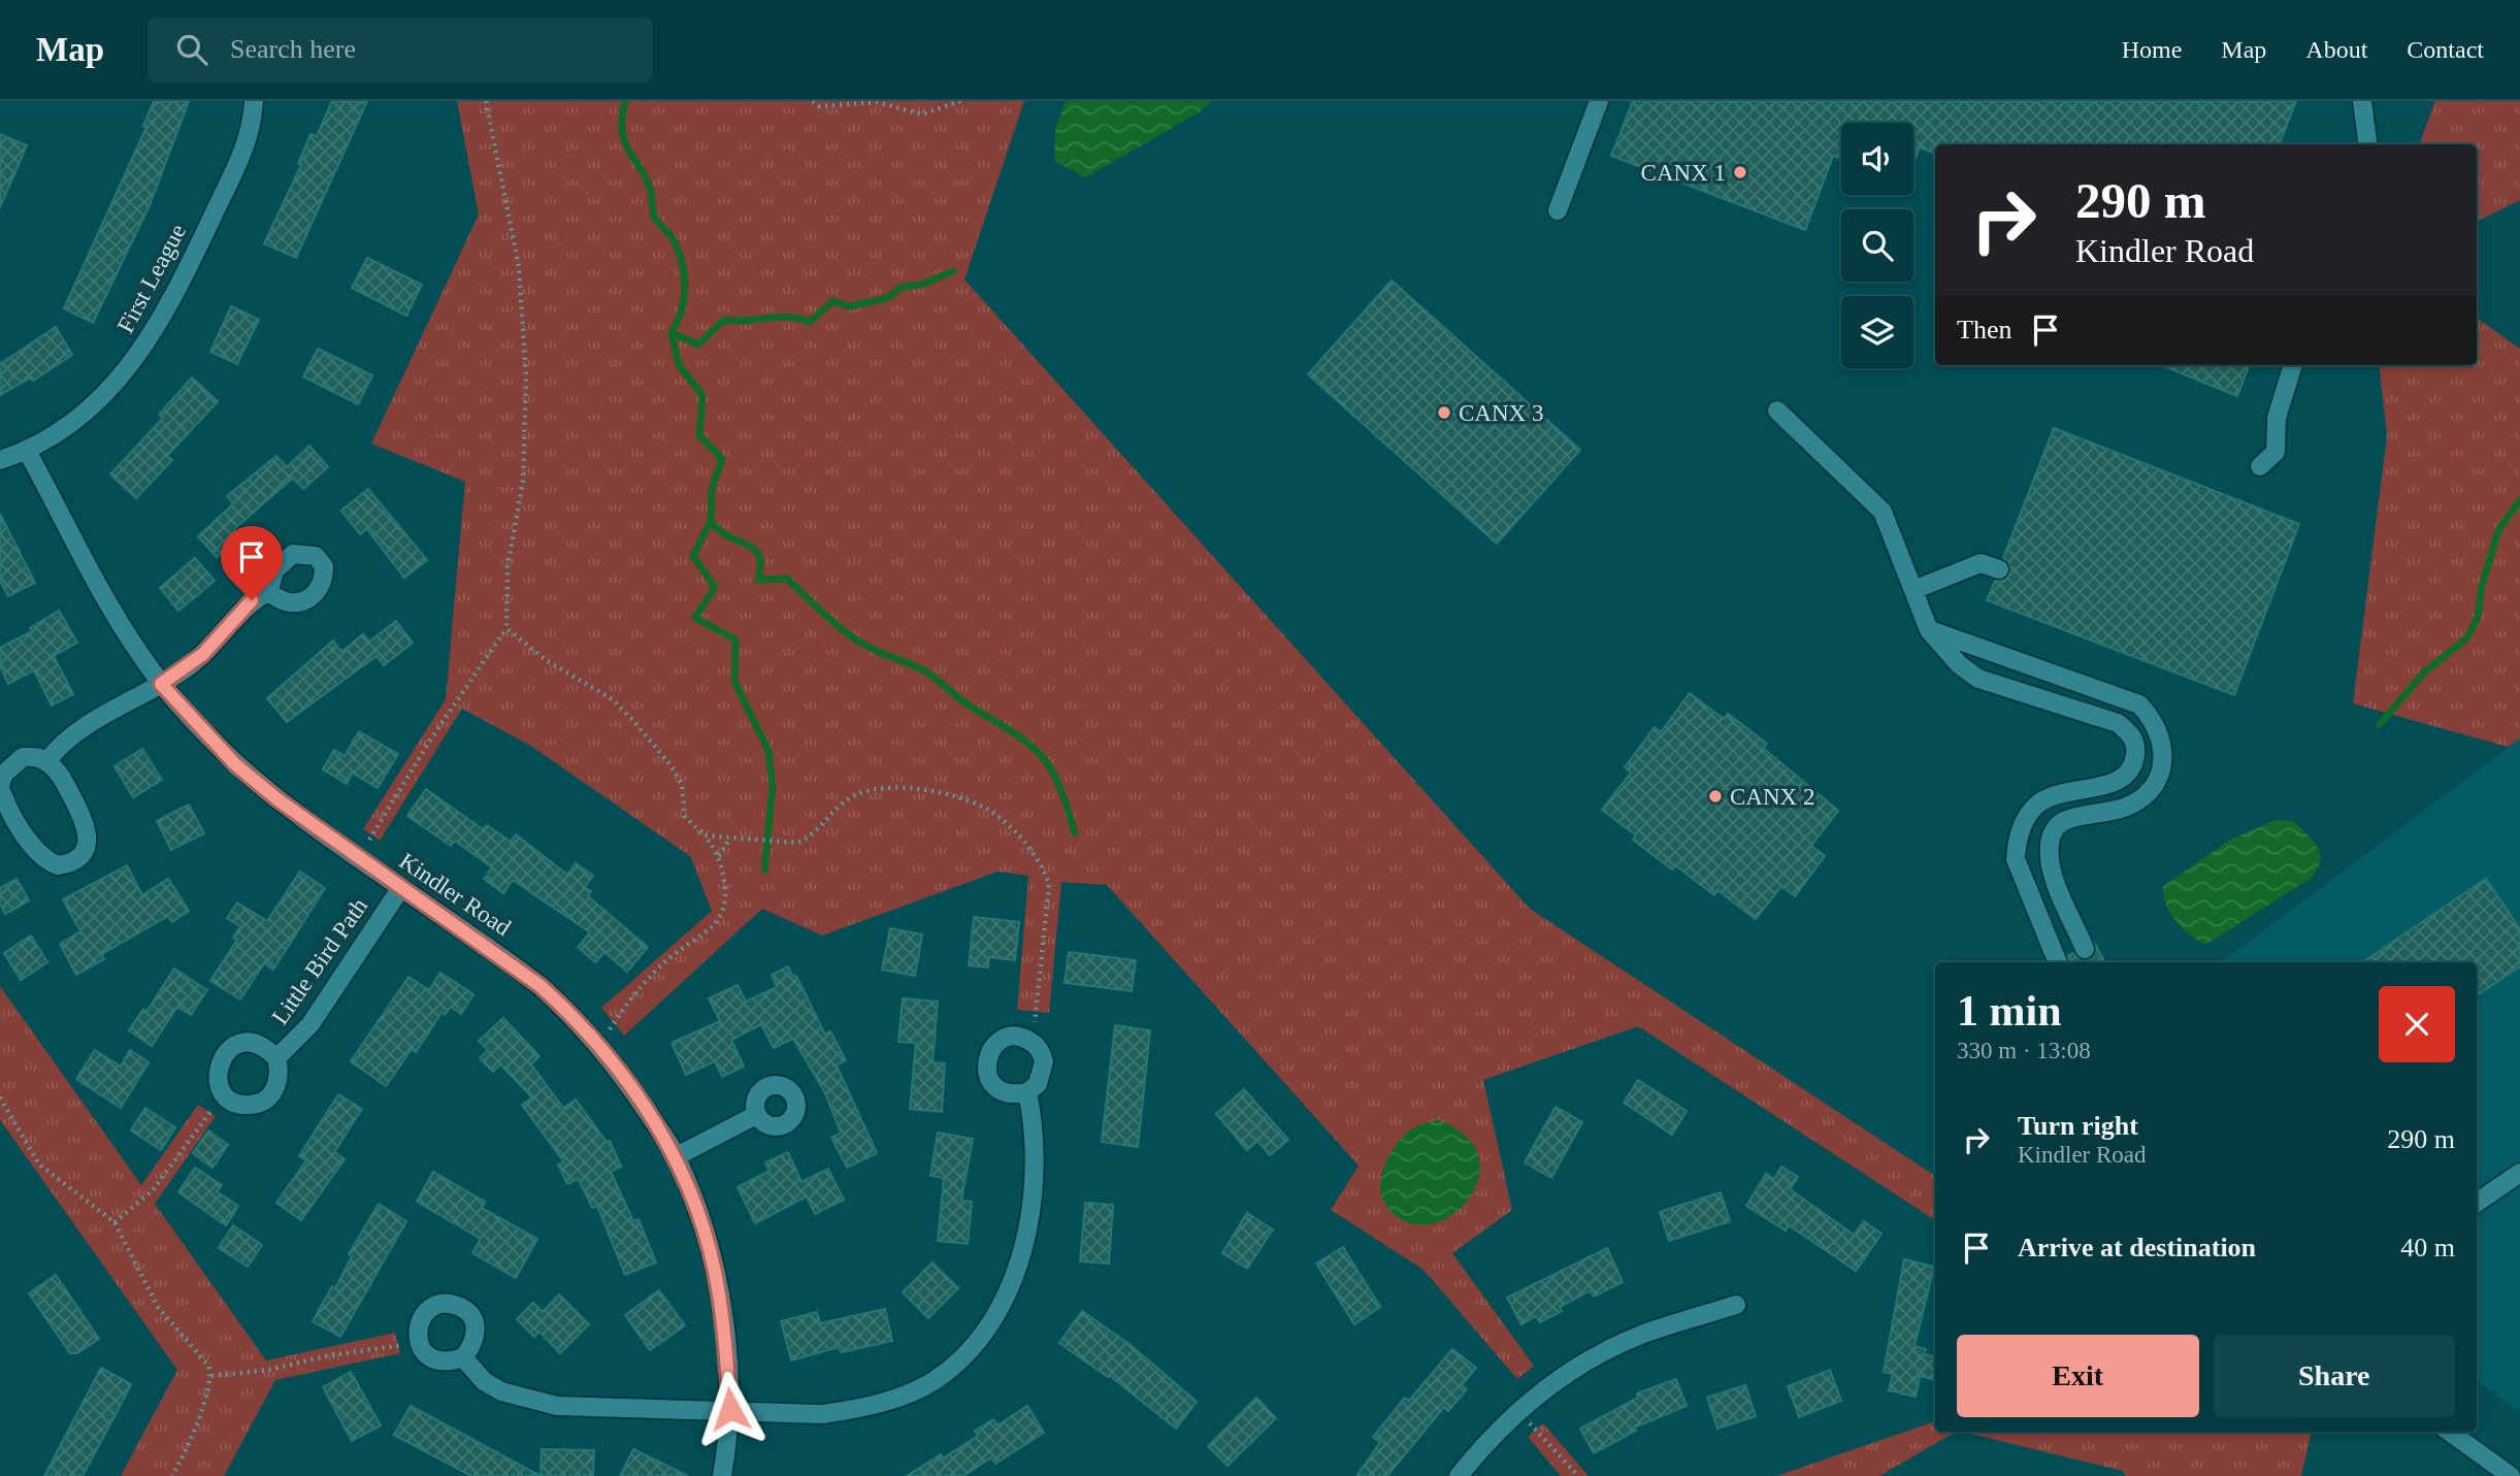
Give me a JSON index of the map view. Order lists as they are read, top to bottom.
{
  "streets": {
    "street": ["First League", "Kindler Road", "Little Bird Path"]
  },
  "crossings": [
    ["First League", "Kindler Road"],
    ["Kindler Road", "Little Bird Path"]
  ],
  "places": ["CANX 1", "CANX 3", "CANX 2"],
  "page": {
    "header": "Map",
    "search": "Search here",
    "nav": [
      "Home",
      "Map",
      "About",
      "Contact"
    ],
    "turn": ["290 m", "Kindler Road"],
    "then": "Then",
    "heading": ["1 min", "330 m · 13:08"],
    "list": [
      {
        "name": "Turn right",
        "note": "Kindler Road",
        "value": "290 m"
      },
      {
        "name": "Arrive at destination",
        "value": "40 m"
      }
    ],
    "buttons": ["Exit", "Share"]
  }
}
